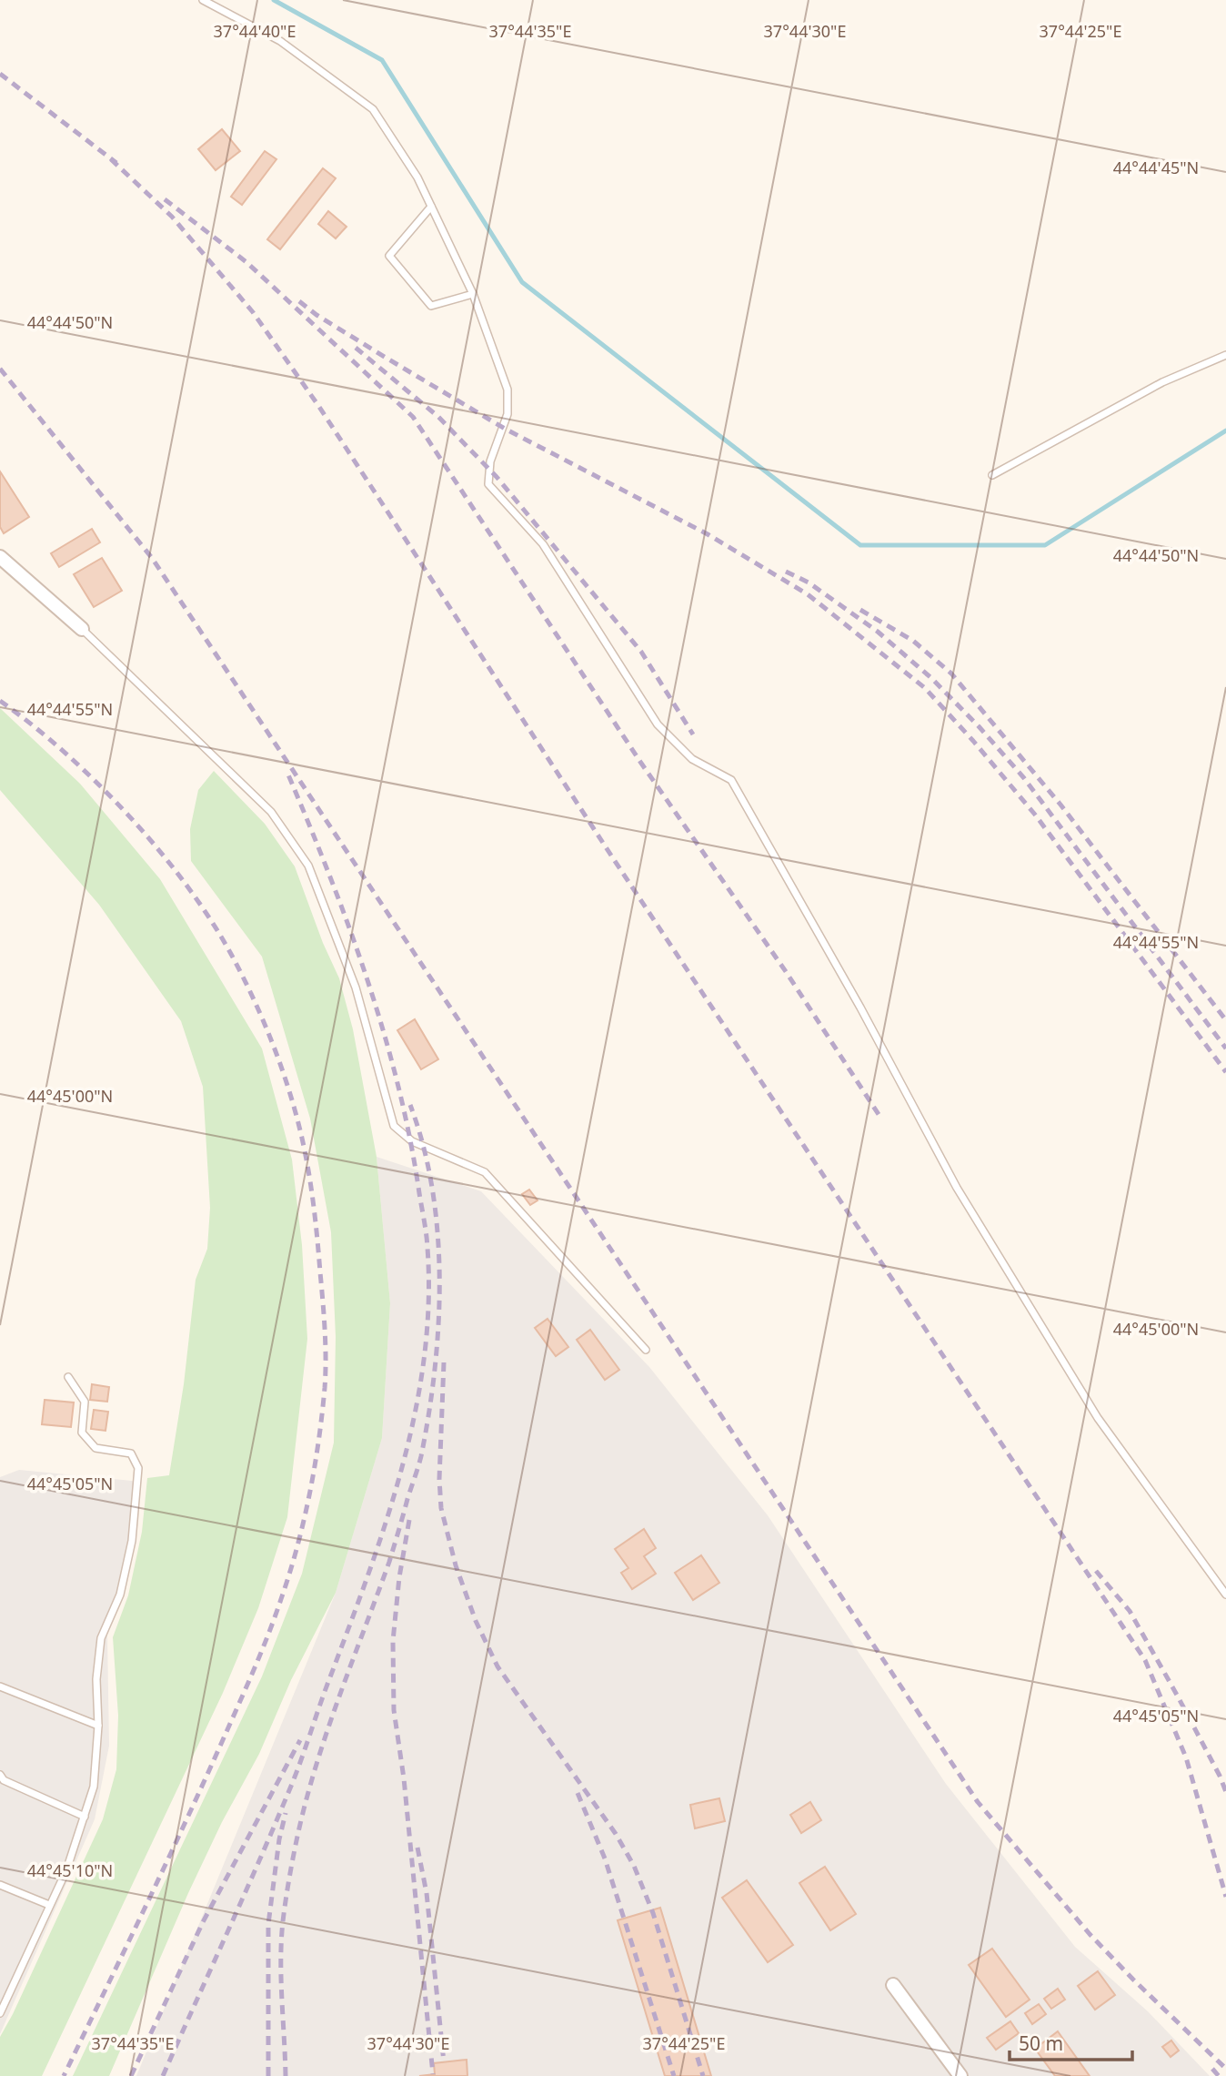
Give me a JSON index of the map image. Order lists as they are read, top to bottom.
{
  "scale_bar": "50 m",
  "coordinates": [
    "37°44'40\"E",
    "37°44'35\"E",
    "37°44'30\"E",
    "37°44'25\"E",
    "44°44'45\"N",
    "44°44'50\"N",
    "44°44'55\"N",
    "44°45'00\"N",
    "44°45'05\"N",
    "44°45'10\"N"
  ]
}
